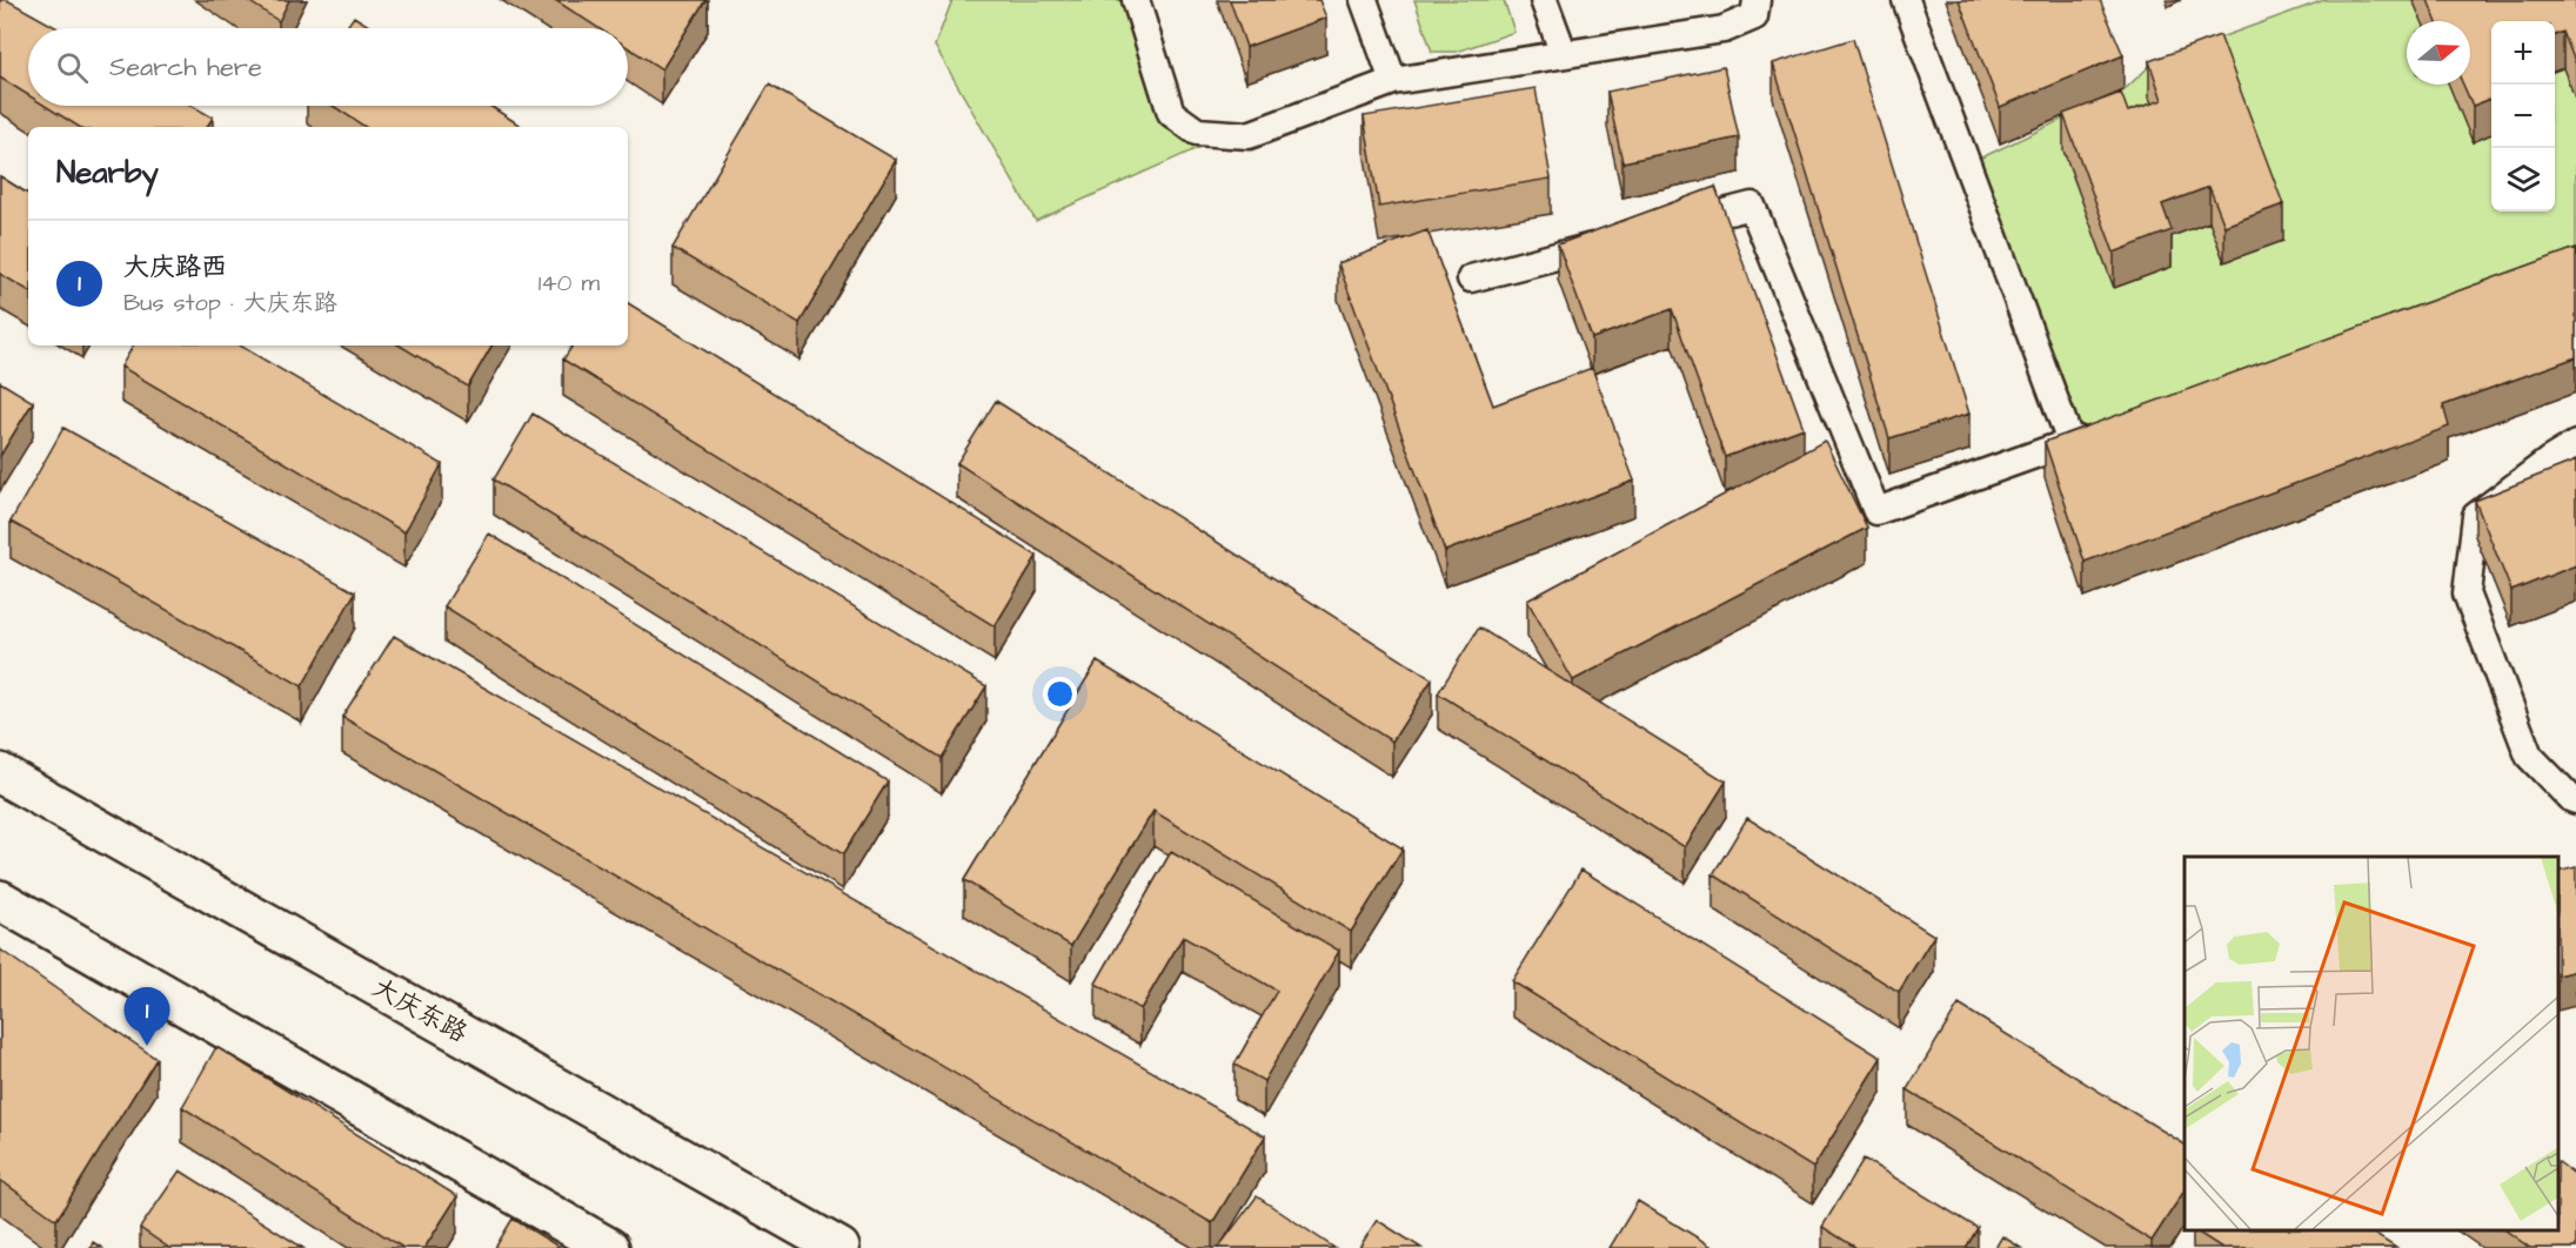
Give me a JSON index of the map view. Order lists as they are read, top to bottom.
{
  "streets": {
    "main road": ["大庆东路"]
  },
  "north": "right",
  "page": {
    "map_buttons": ["+", "−"],
    "search": "Search here",
    "heading": "Nearby",
    "list": [
      {
        "mark": "1",
        "name": "大庆路西",
        "note": "Bus stop · 大庆东路",
        "value": "140 m"
      }
    ],
    "pins": "1"
  }
}
